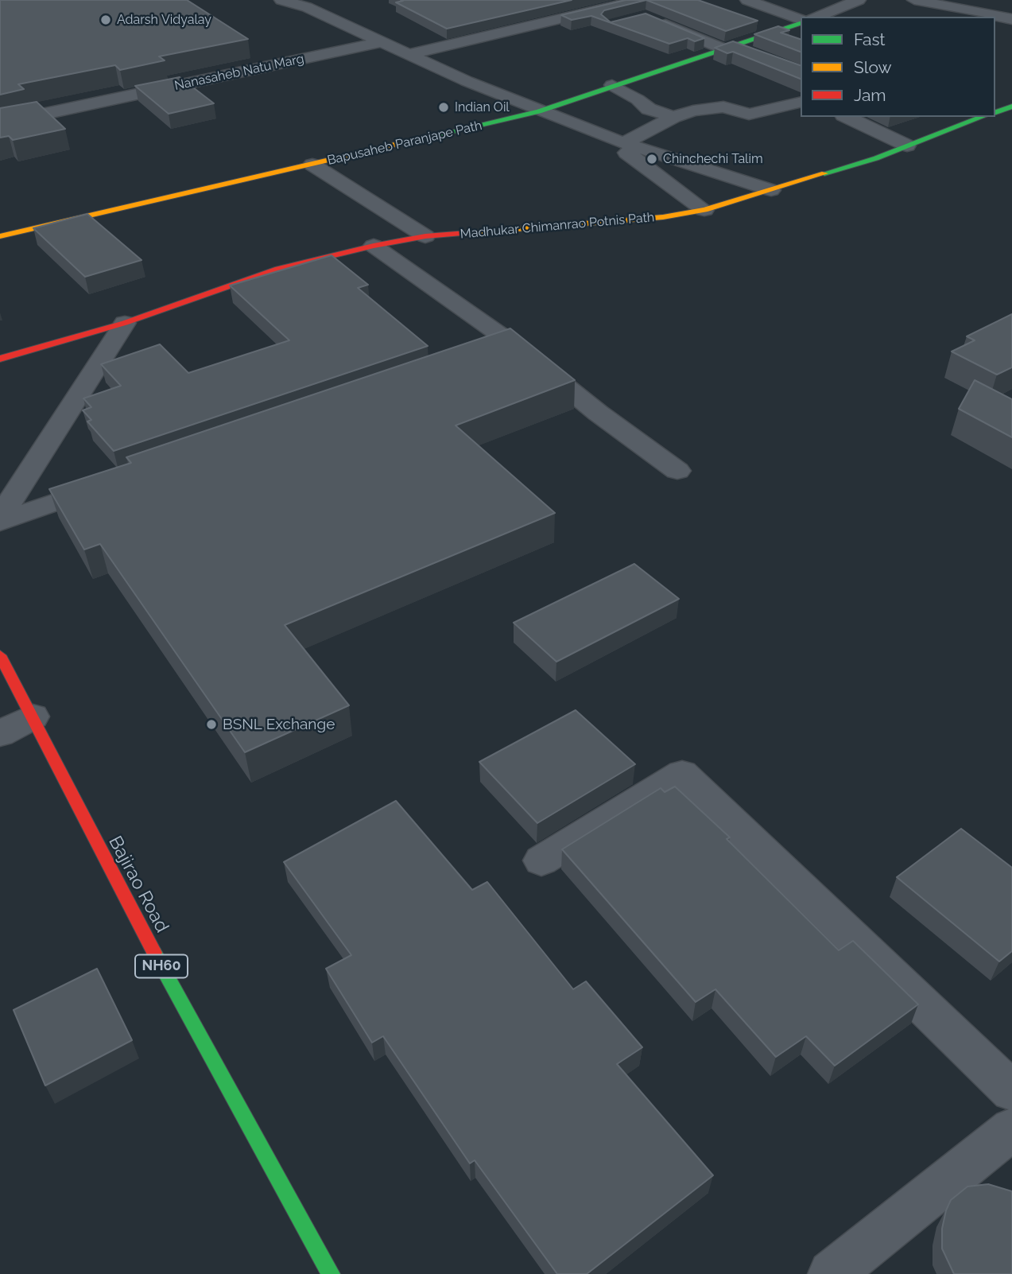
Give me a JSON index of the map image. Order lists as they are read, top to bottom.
{
  "streets": {
    "main road": [
      "Bapusaheb Paranjape Path",
      "Madhukar Chimanrao Potnis Path",
      "Bajirao Road",
      "NH60"
    ],
    "street": ["Nanasaheb Natu Marg"]
  },
  "places": [
    "Adarsh Vidyalay",
    "Indian Oil",
    "Chinchechi Talim",
    "BSNL Exchange"
  ],
  "legend": ["Fast", "Slow", "Jam"]
}
